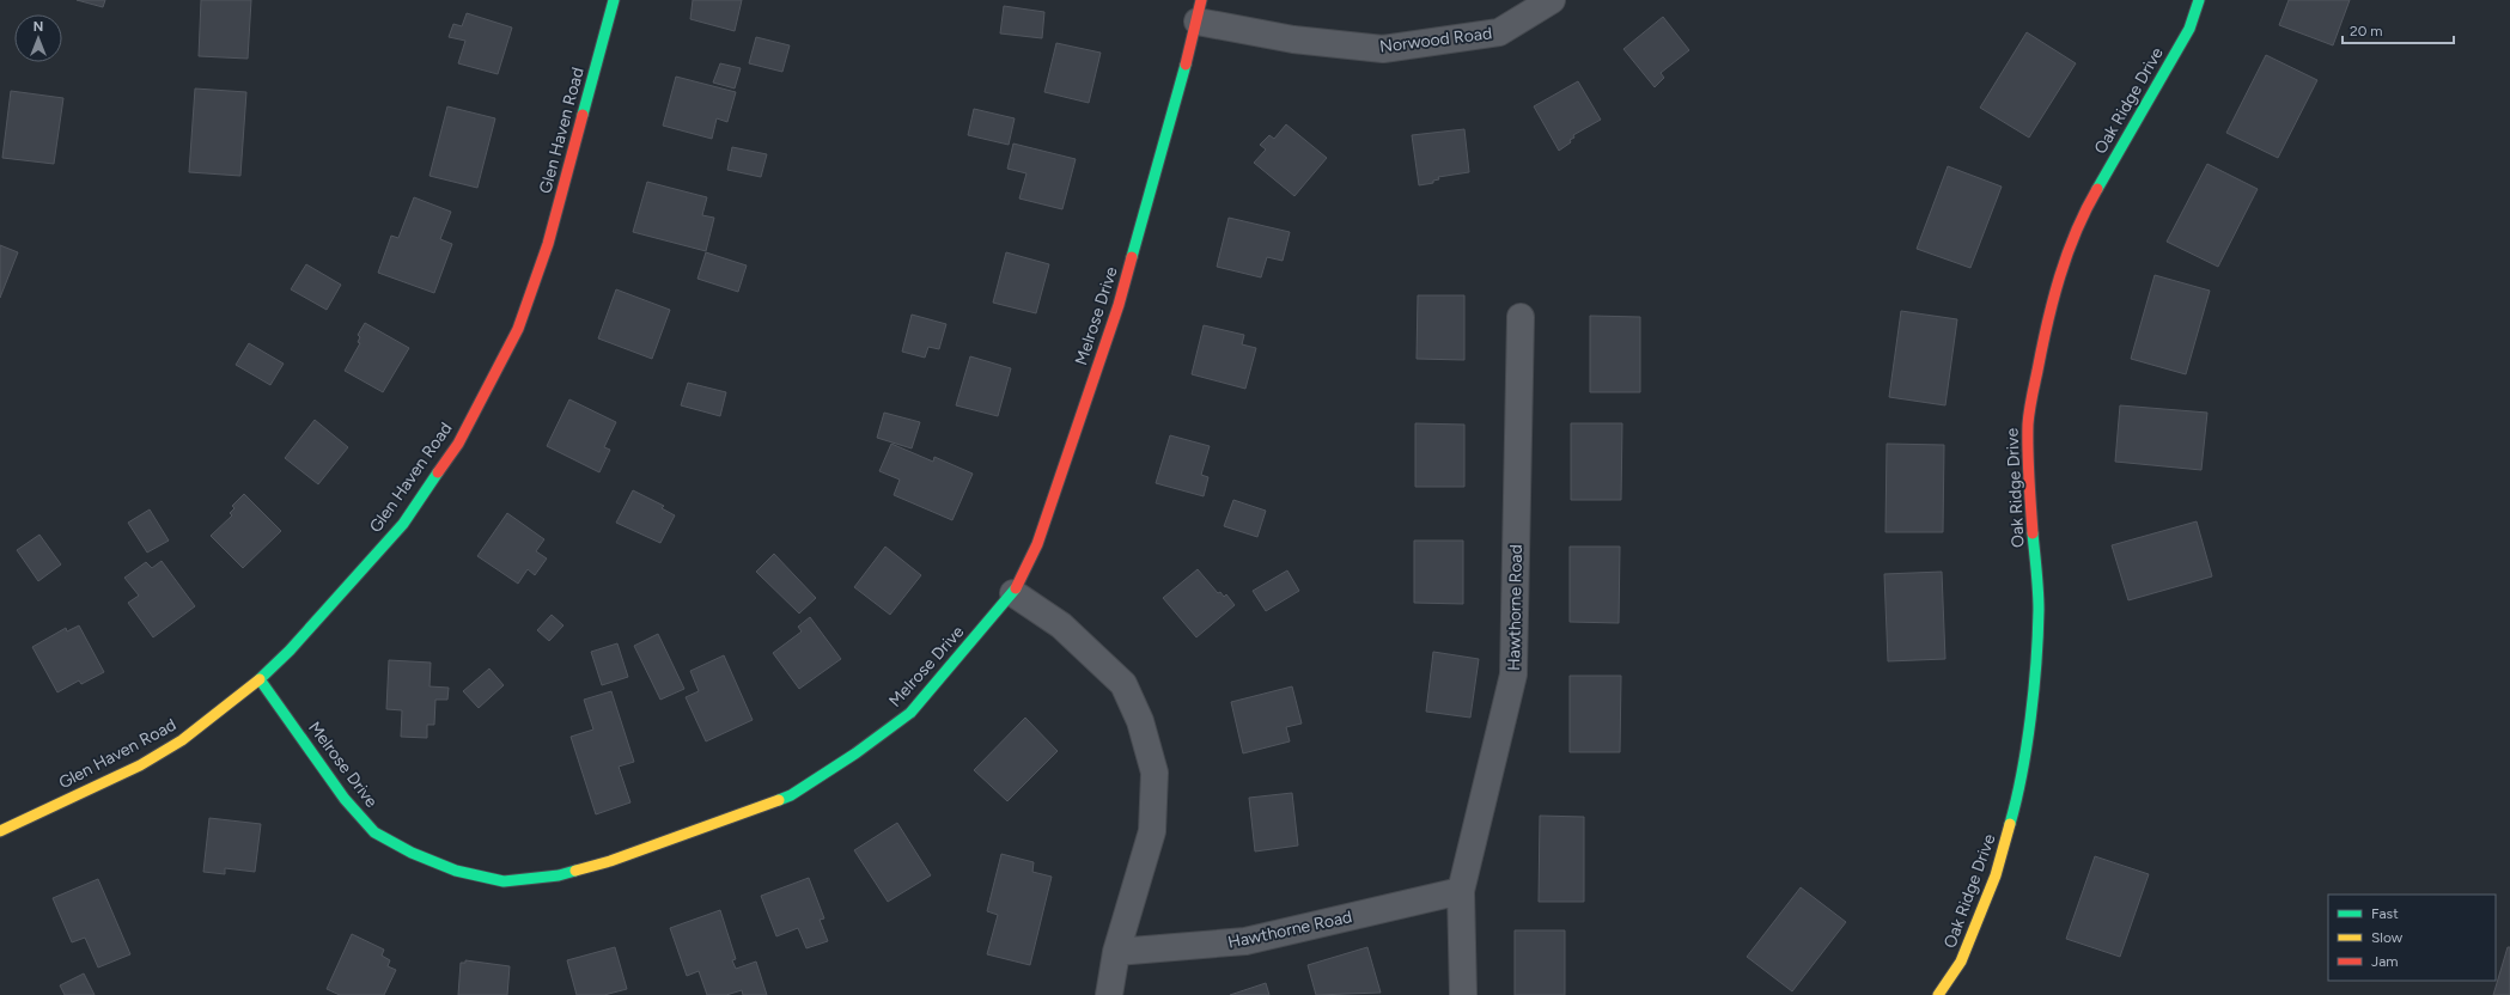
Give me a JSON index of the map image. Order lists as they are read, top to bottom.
{
  "streets": {
    "street": [
      "Norwood Road",
      "Oak Ridge Drive",
      "Glen Haven Road",
      "Melrose Drive",
      "Hawthorne Road"
    ]
  },
  "crossings": [
    ["Norwood Road", "Melrose Drive"],
    ["Glen Haven Road", "Melrose Drive"]
  ],
  "legend": ["Fast", "Slow", "Jam"],
  "scale_bar": "20 m",
  "north": "top"
}
